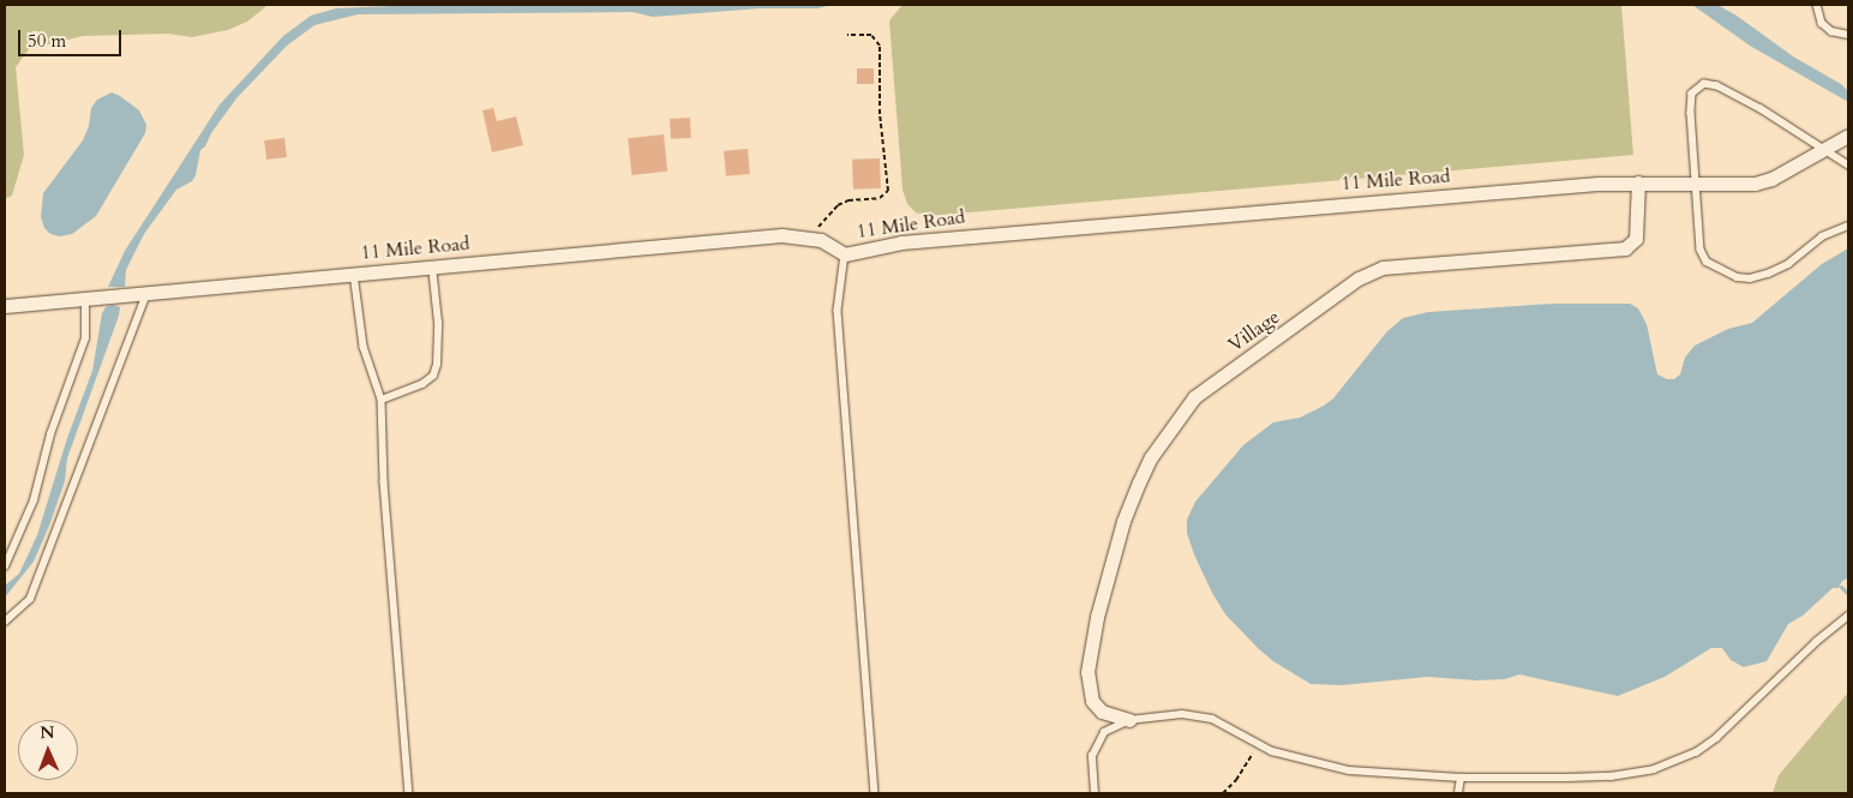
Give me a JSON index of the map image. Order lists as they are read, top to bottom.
{
  "streets": {
    "street": ["11 Mile Road", "Village"]
  },
  "crossings": [
    ["11 Mile Road", "Village"]
  ],
  "scale_bar": "50 m",
  "north": "top"
}
